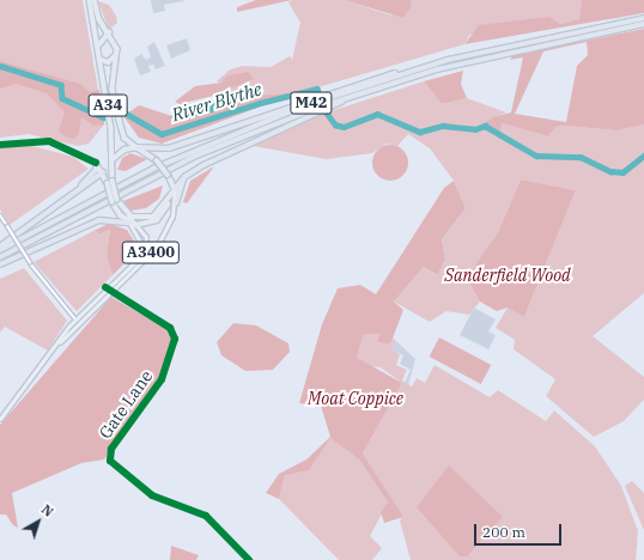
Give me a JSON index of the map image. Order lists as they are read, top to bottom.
{
  "streets": {
    "highway": ["M42", "A34"],
    "main road": ["A3400"],
    "street": ["Gate Lane"]
  },
  "crossings": [
    ["A34", "A3400"],
    ["A3400", "Gate Lane"]
  ],
  "water": ["River Blythe"],
  "parks": ["Sanderfield Wood", "Moat Coppice"],
  "scale_bar": "200 m",
  "north": "top right"
}
